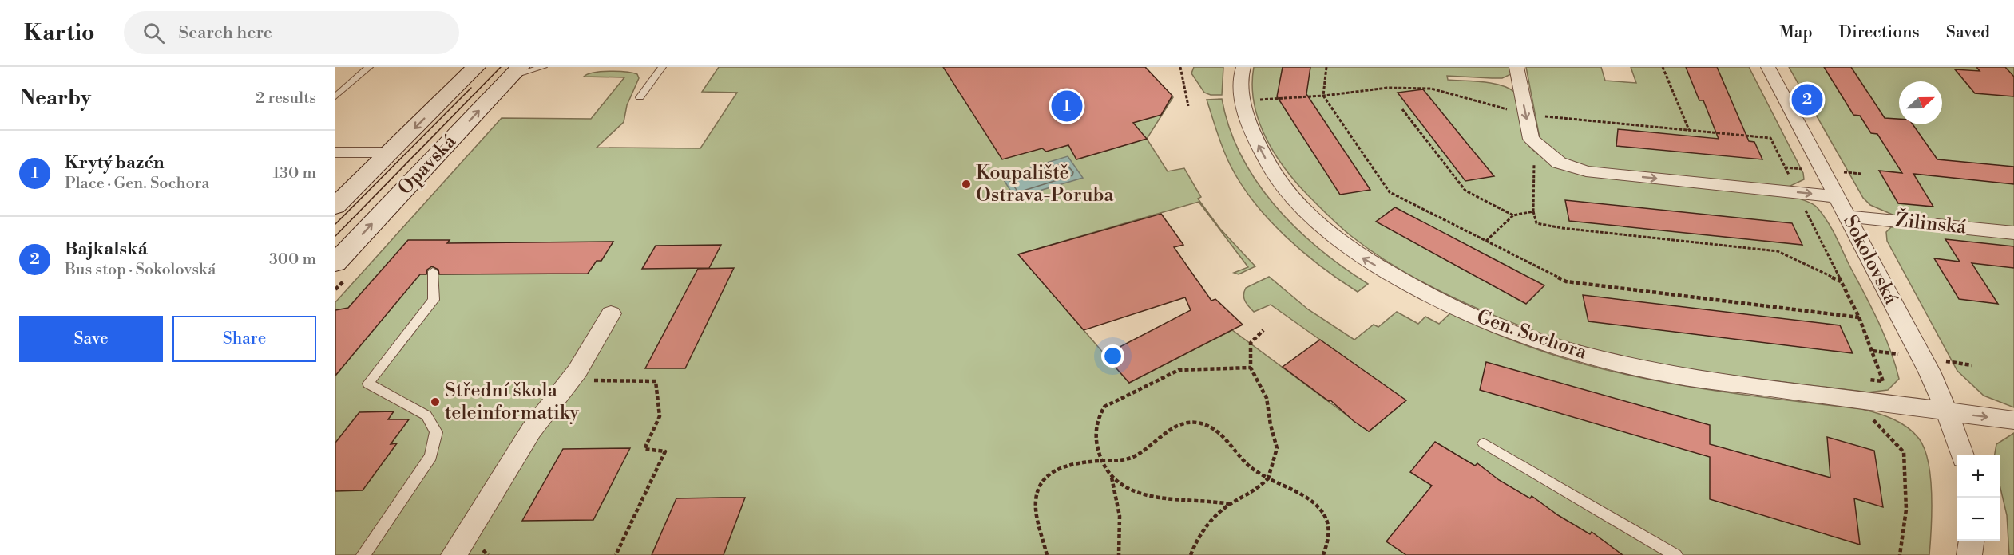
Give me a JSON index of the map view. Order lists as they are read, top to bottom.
{
  "streets": {
    "main road": ["Opavská"],
    "street": ["Žilinská", "Sokolovská", "Gen. Sochora"]
  },
  "crossings": [
    ["Žilinská", "Sokolovská"],
    ["Sokolovská", "Gen. Sochora"]
  ],
  "places": ["Koupaliště Ostrava-Poruba", "Střední škola teleinformatiky"],
  "north": "right",
  "page": {
    "header": "Kartio",
    "search": "Search here",
    "nav": ["Map", "Directions", "Saved"],
    "heading": ["Nearby", "2 results"],
    "pins": ["2", "1"],
    "list": [
      {
        "mark": "1",
        "name": "Krytý bazén",
        "note": "Place · Gen. Sochora",
        "value": "130 m"
      },
      {
        "mark": "2",
        "name": "Bajkalská",
        "note": "Bus stop · Sokolovská",
        "value": "300 m"
      }
    ],
    "buttons": ["Save", "Share"],
    "map_buttons": ["+", "−"]
  }
}
